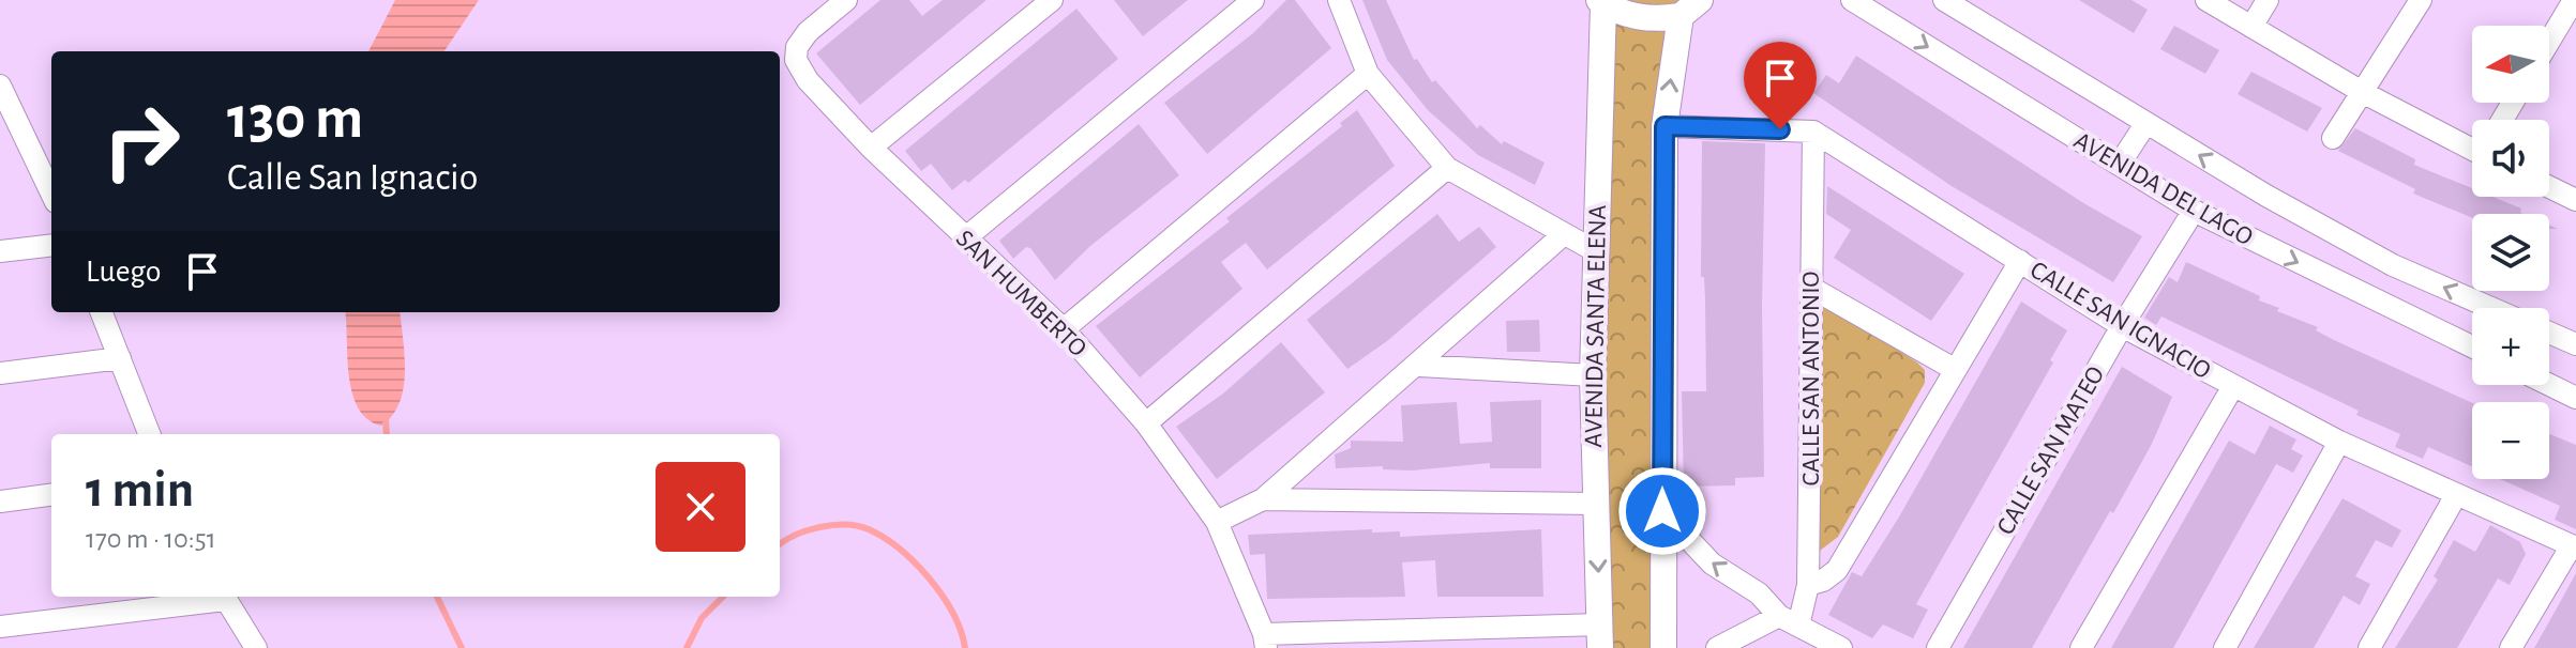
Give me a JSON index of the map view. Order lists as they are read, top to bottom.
{
  "streets": {
    "street": [
      "AVENIDA DEL LAGO",
      "SAN HUMBERTO",
      "CALLE SAN IGNACIO",
      "AVENIDA SANTA ELENA",
      "CALLE SAN ANTONIO",
      "CALLE SAN MATEO"
    ]
  },
  "crossings": [
    ["AVENIDA DEL LAGO", "CALLE SAN MATEO"],
    ["CALLE SAN IGNACIO", "CALLE SAN ANTONIO"],
    ["CALLE SAN IGNACIO", "CALLE SAN MATEO"]
  ],
  "north": "left",
  "page": {
    "map_buttons": ["+", "−"],
    "turn": ["130 m", "Calle San Ignacio"],
    "then": "Luego",
    "heading": ["1 min", "170 m · 10:51"]
  }
}
